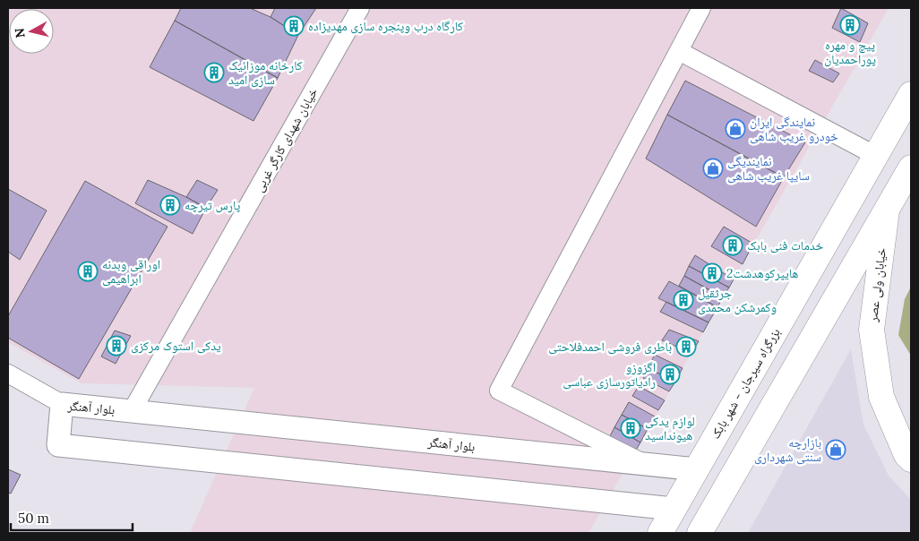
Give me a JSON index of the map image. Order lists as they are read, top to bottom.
{
  "streets": {
    "main road": ["خیابان ولی عصر", "بزرگراه سیرجان - شهر بابک"],
    "street": ["خیابان شهدای کارگر غربی", "بلوار آهنگر"]
  },
  "crossings": [
    ["خیابان شهدای کارگر غربی", "بلوار آهنگر"],
    ["بزرگراه سیرجان - شهر بابک", "بلوار آهنگر"]
  ],
  "places": {
    "building": [
      "پیچ و مهره پوراحمدیان",
      "کارگاه درب وپنجره سازی مهدیزاده",
      "کارخانه موزائیک سازی امید",
      "پارس تیرچه",
      "خدمات فنی بابک",
      "اوراقی وبدنه ابراهیمی",
      "هایپرکوهدشت2",
      "جرثقیل وکمرشکن محمدی",
      "یدکی استوک مرکزی",
      "باطری فروشی احمدفلاحتی",
      "اگزوزو رادیاتورسازی عباسی",
      "لوازم یدکی هیونداسید"
    ],
    "shop": ["نمایندگی ایران خودرو غریب شاهی", "نمایندیگی سایپا غریب شاهی", "بازارچه سنتی شهرداری"]
  },
  "scale_bar": "50 m",
  "north": "left"
}
